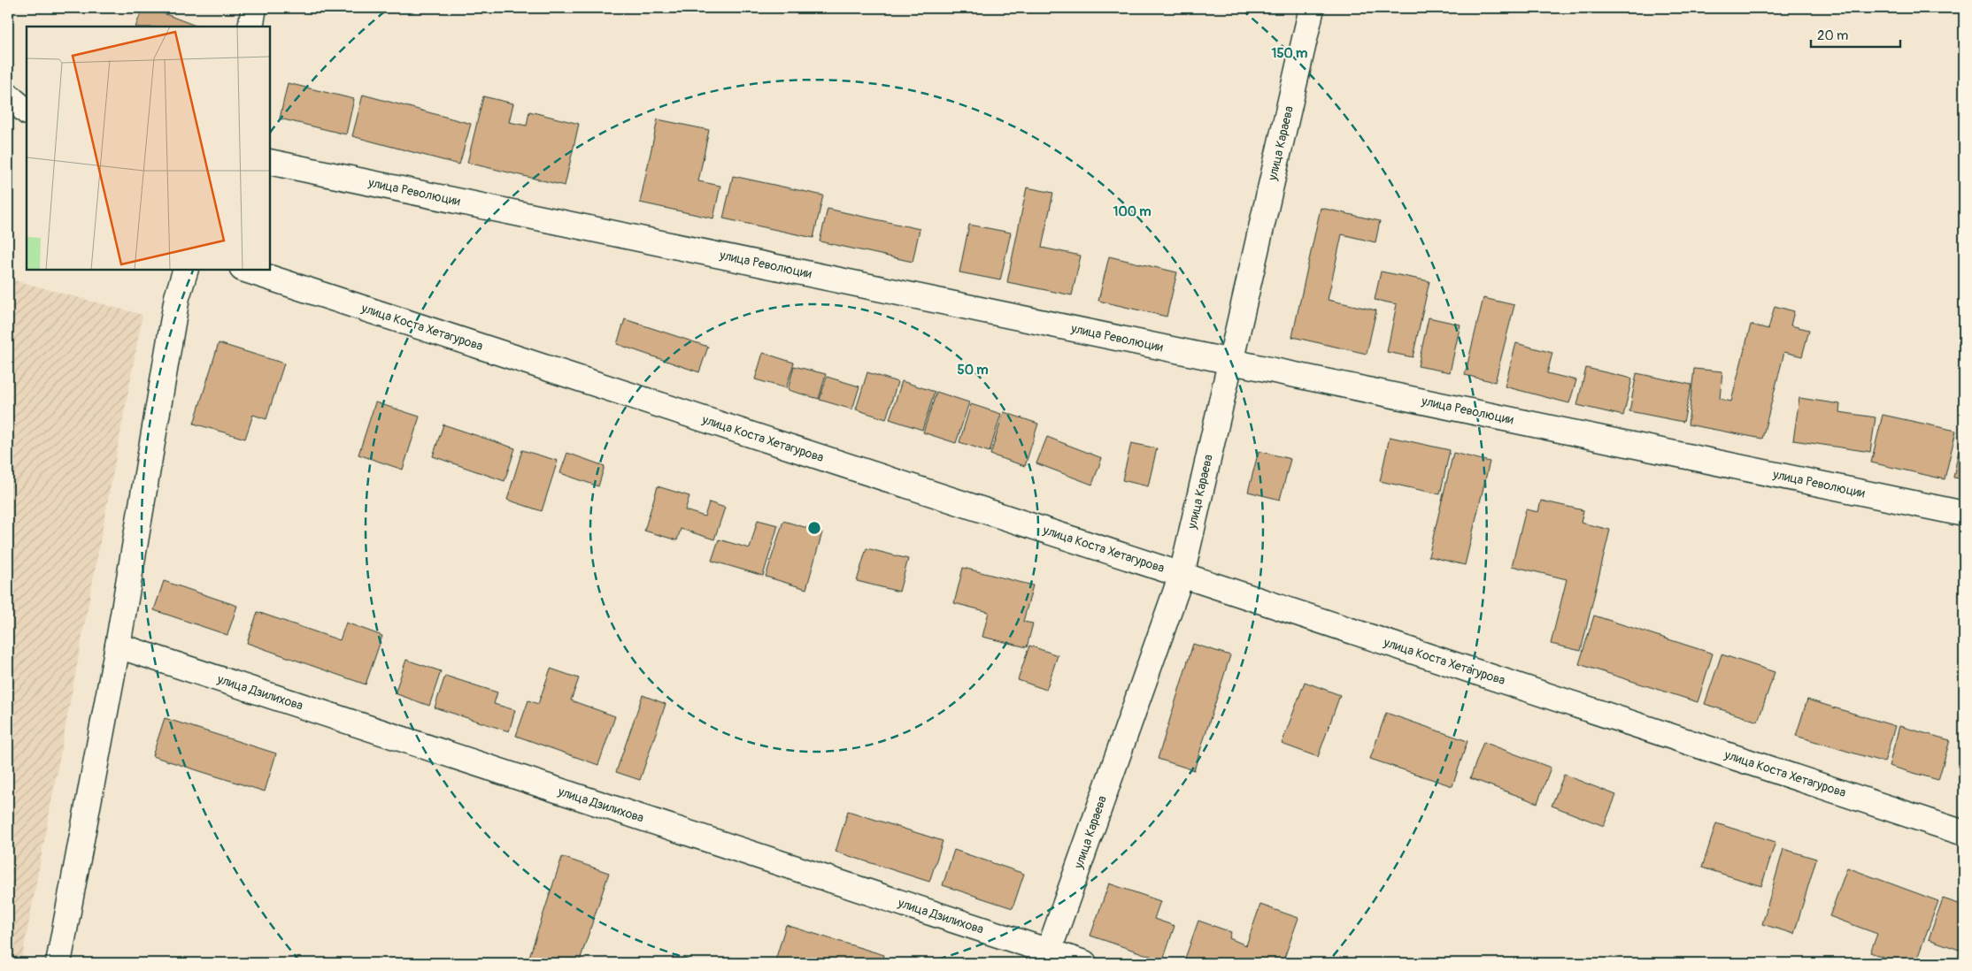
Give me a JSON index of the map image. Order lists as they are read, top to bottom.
{
  "streets": {
    "street": [
      "улица Караева",
      "улица Революции",
      "улица Коста Хетагурова",
      "улица Дзилихова"
    ]
  },
  "crossings": [
    ["улица Караева", "улица Революции"],
    ["улица Караева", "улица Коста Хетагурова"],
    ["улица Караева", "улица Дзилихова"]
  ],
  "scale_bar": "20 m",
  "rings": ["150 m", "100 m", "50 m"]
}
